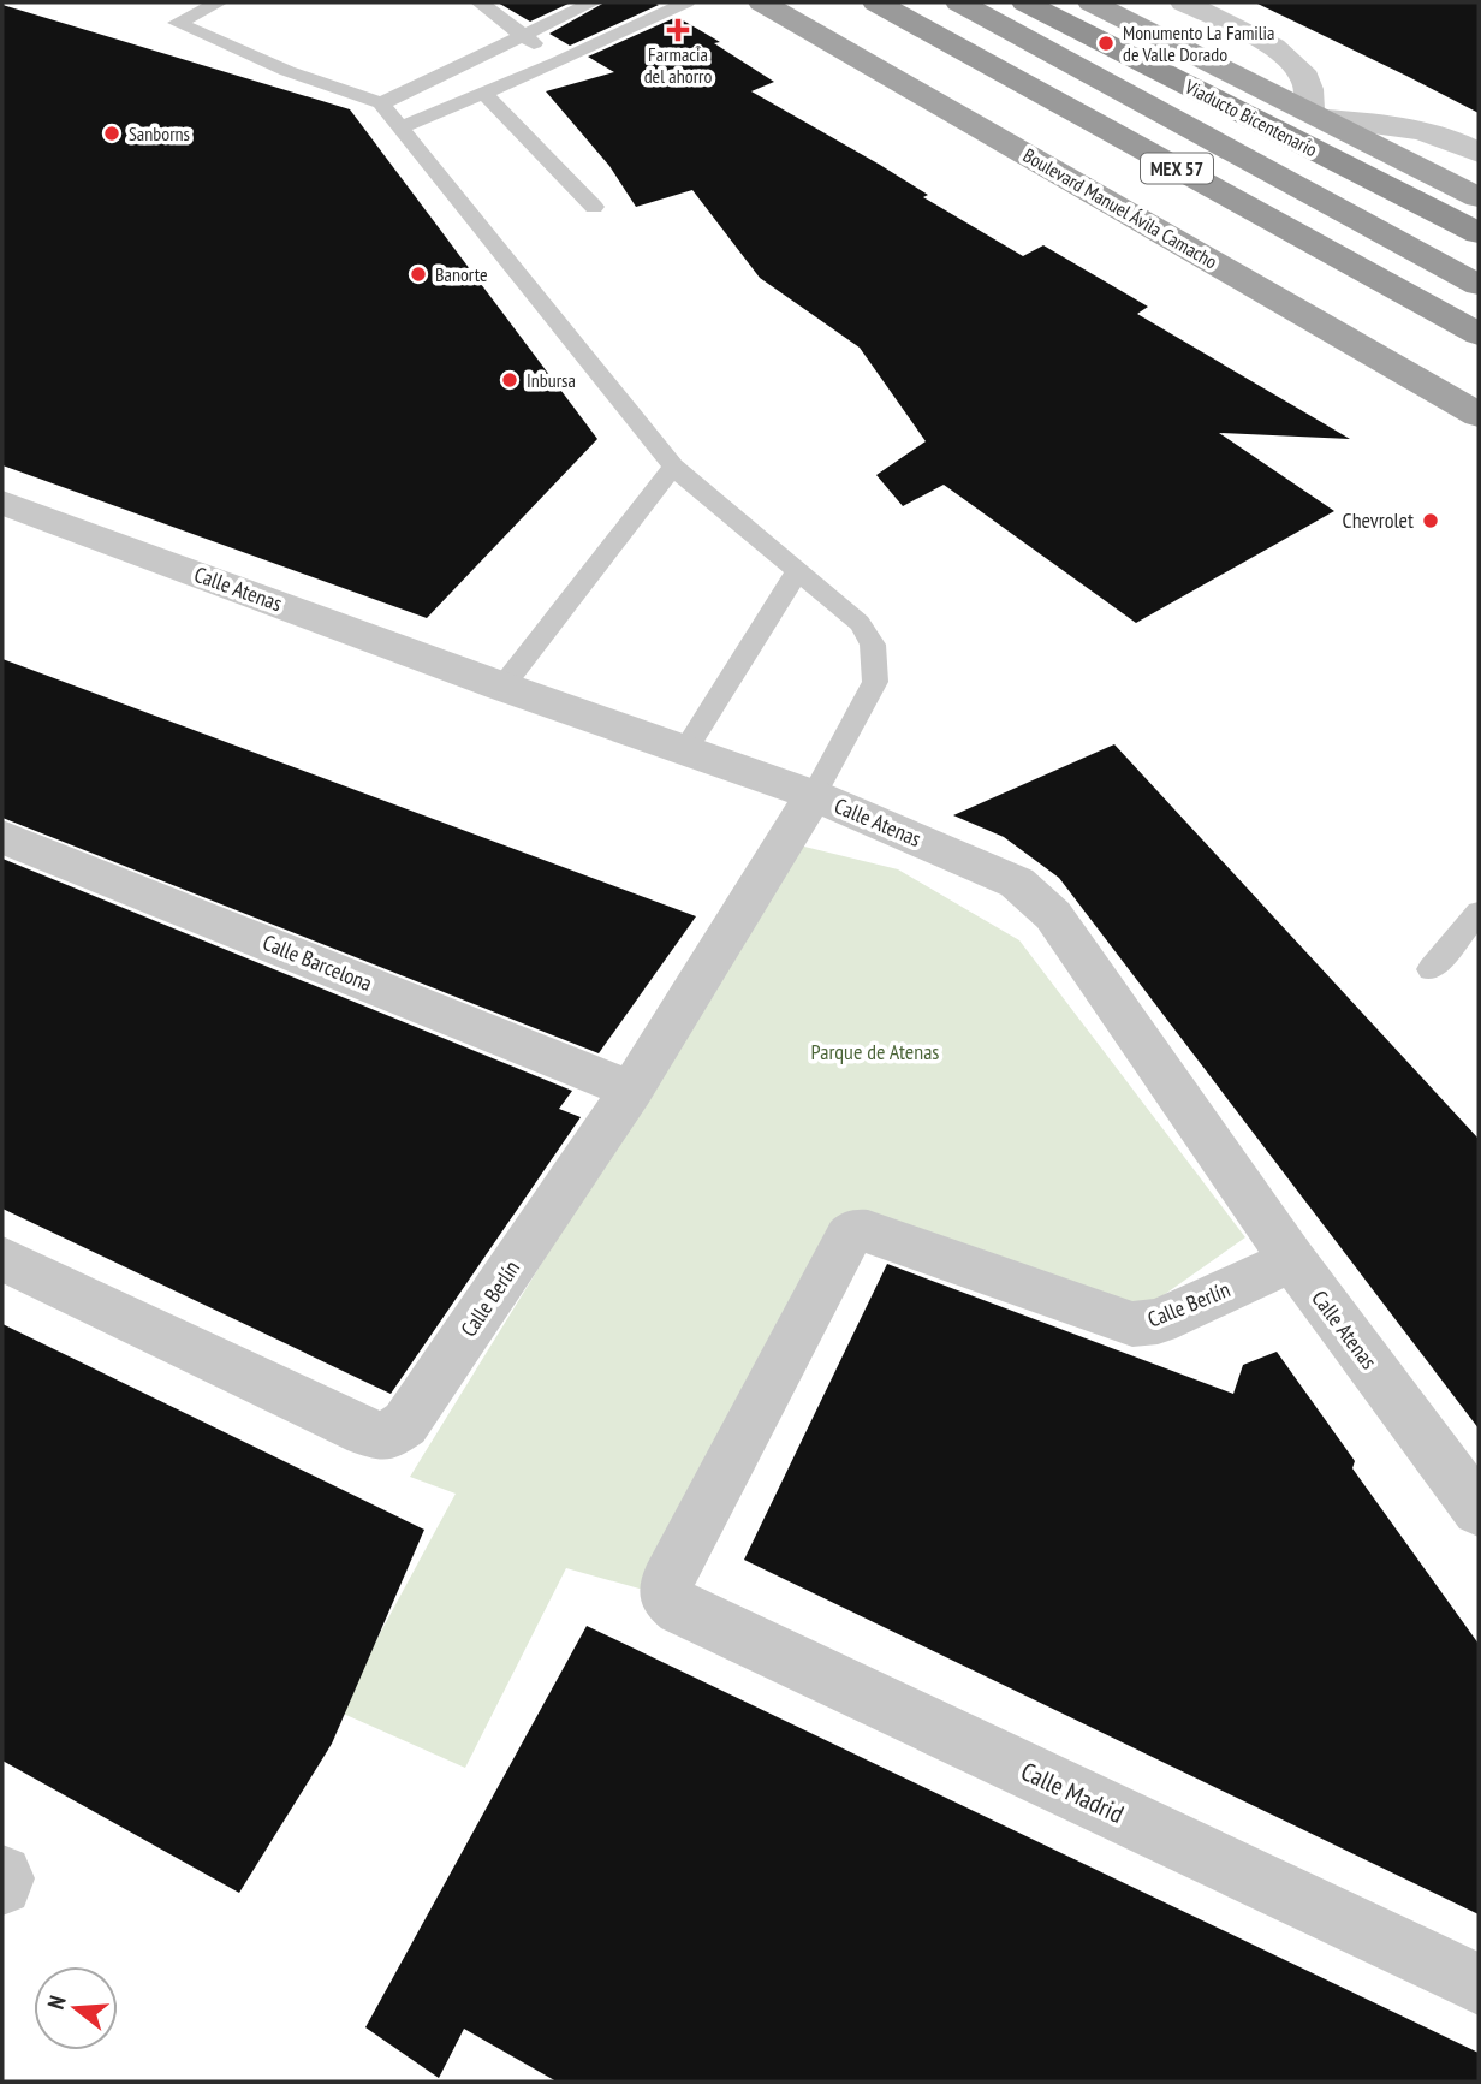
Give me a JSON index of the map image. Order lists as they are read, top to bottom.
{
  "streets": {
    "highway": ["Viaducto Bicentenario", "MEX 57"],
    "main road": ["Boulevard Manuel Ávila Camacho"],
    "street": [
      "Calle Atenas",
      "Calle Barcelona",
      "Calle Berlín",
      "Calle Madrid"
    ]
  },
  "crossings": [
    ["Calle Atenas", "Calle Berlín"],
    ["Calle Barcelona", "Calle Berlín"],
    ["Calle Berlín", "Calle Madrid"]
  ],
  "parks": ["Parque de Atenas"],
  "places": {
    "health": ["Farmacia del ahorro"],
    "other": [
      "Monumento La Familia de Valle Dorado",
      "Sanborns",
      "Banorte",
      "Inbursa",
      "Chevrolet"
    ]
  },
  "north": "left"
}
